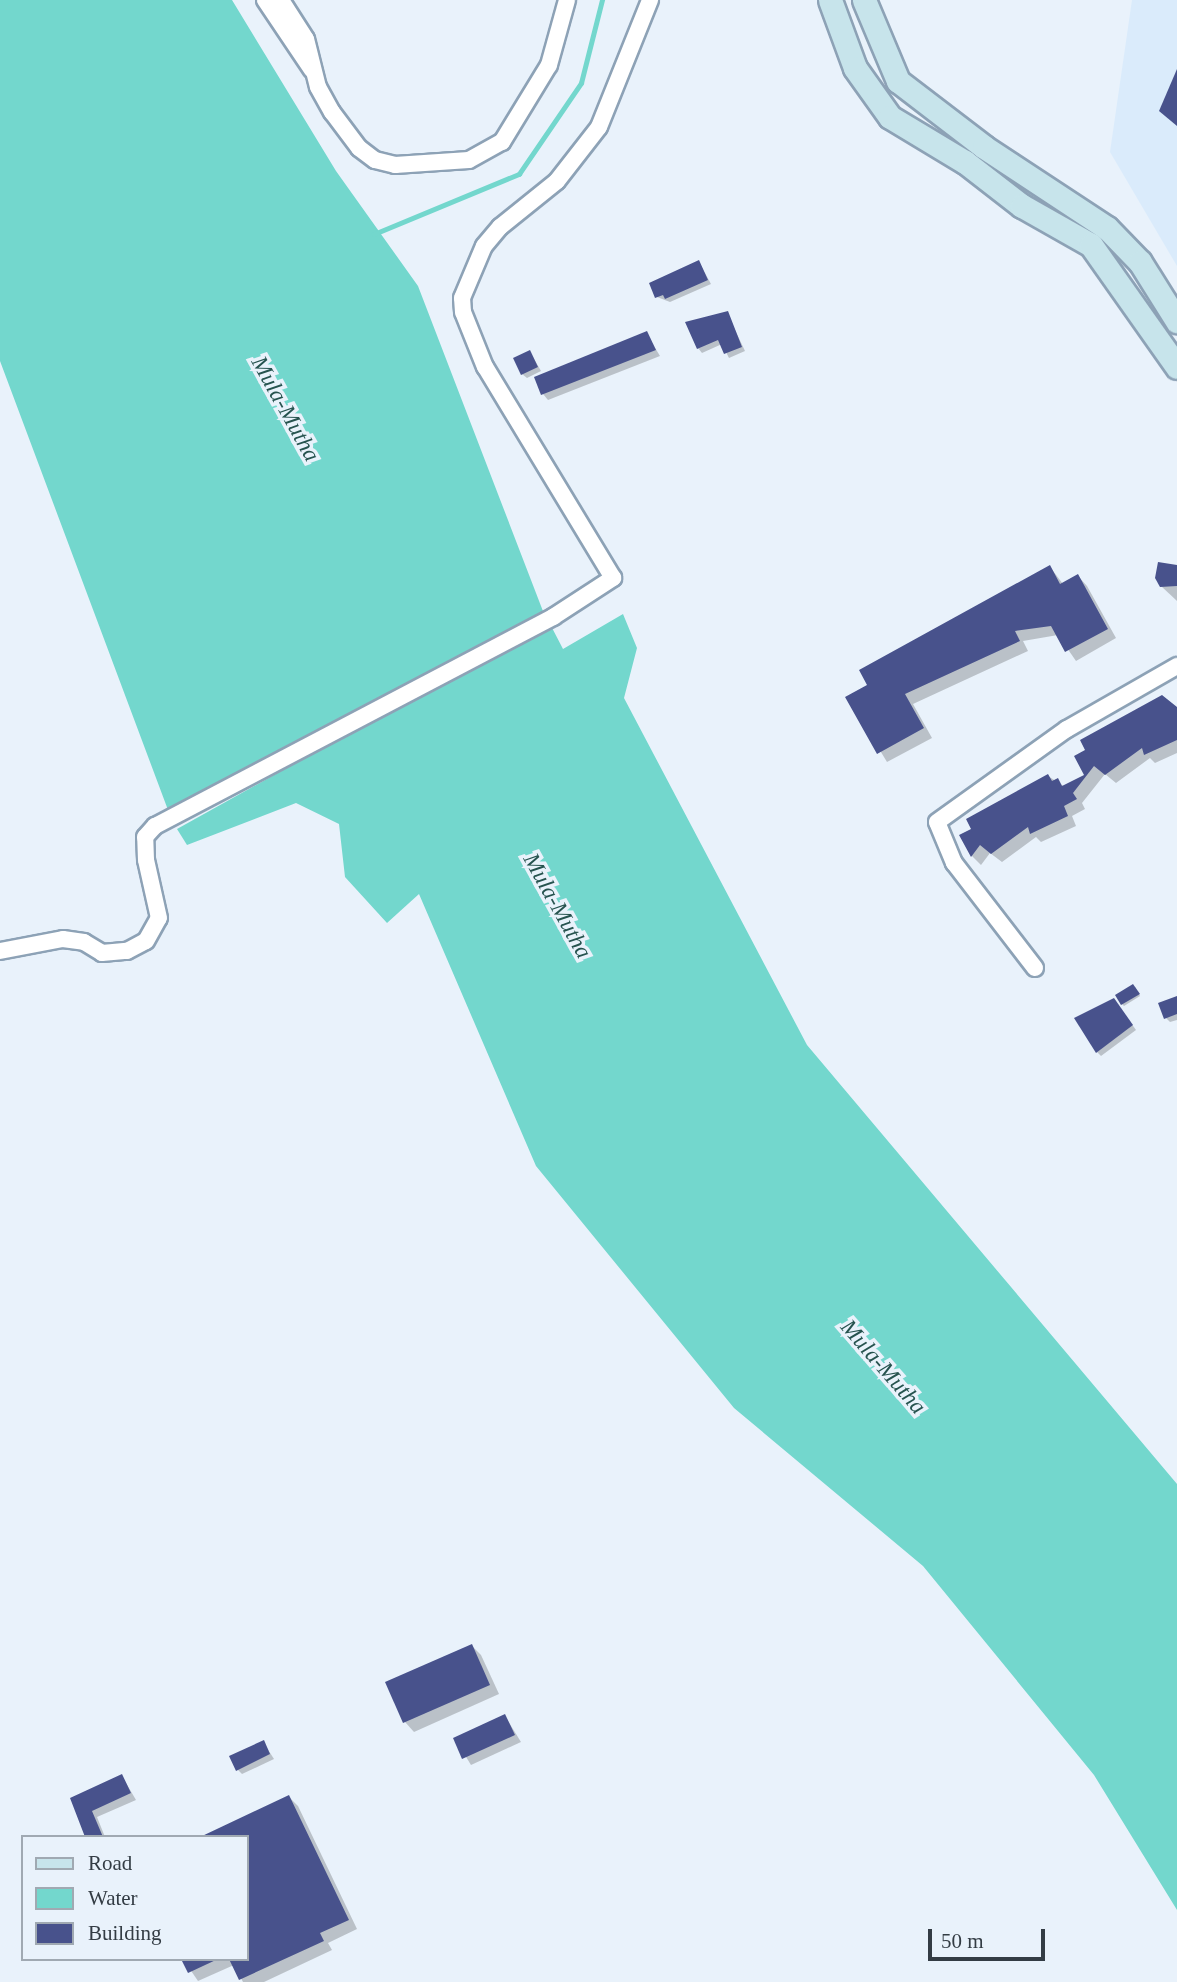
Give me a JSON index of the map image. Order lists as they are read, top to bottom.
{
  "water": ["Mula-Mutha"],
  "legend": ["Road", "Water", "Building"],
  "scale_bar": "50 m"
}
